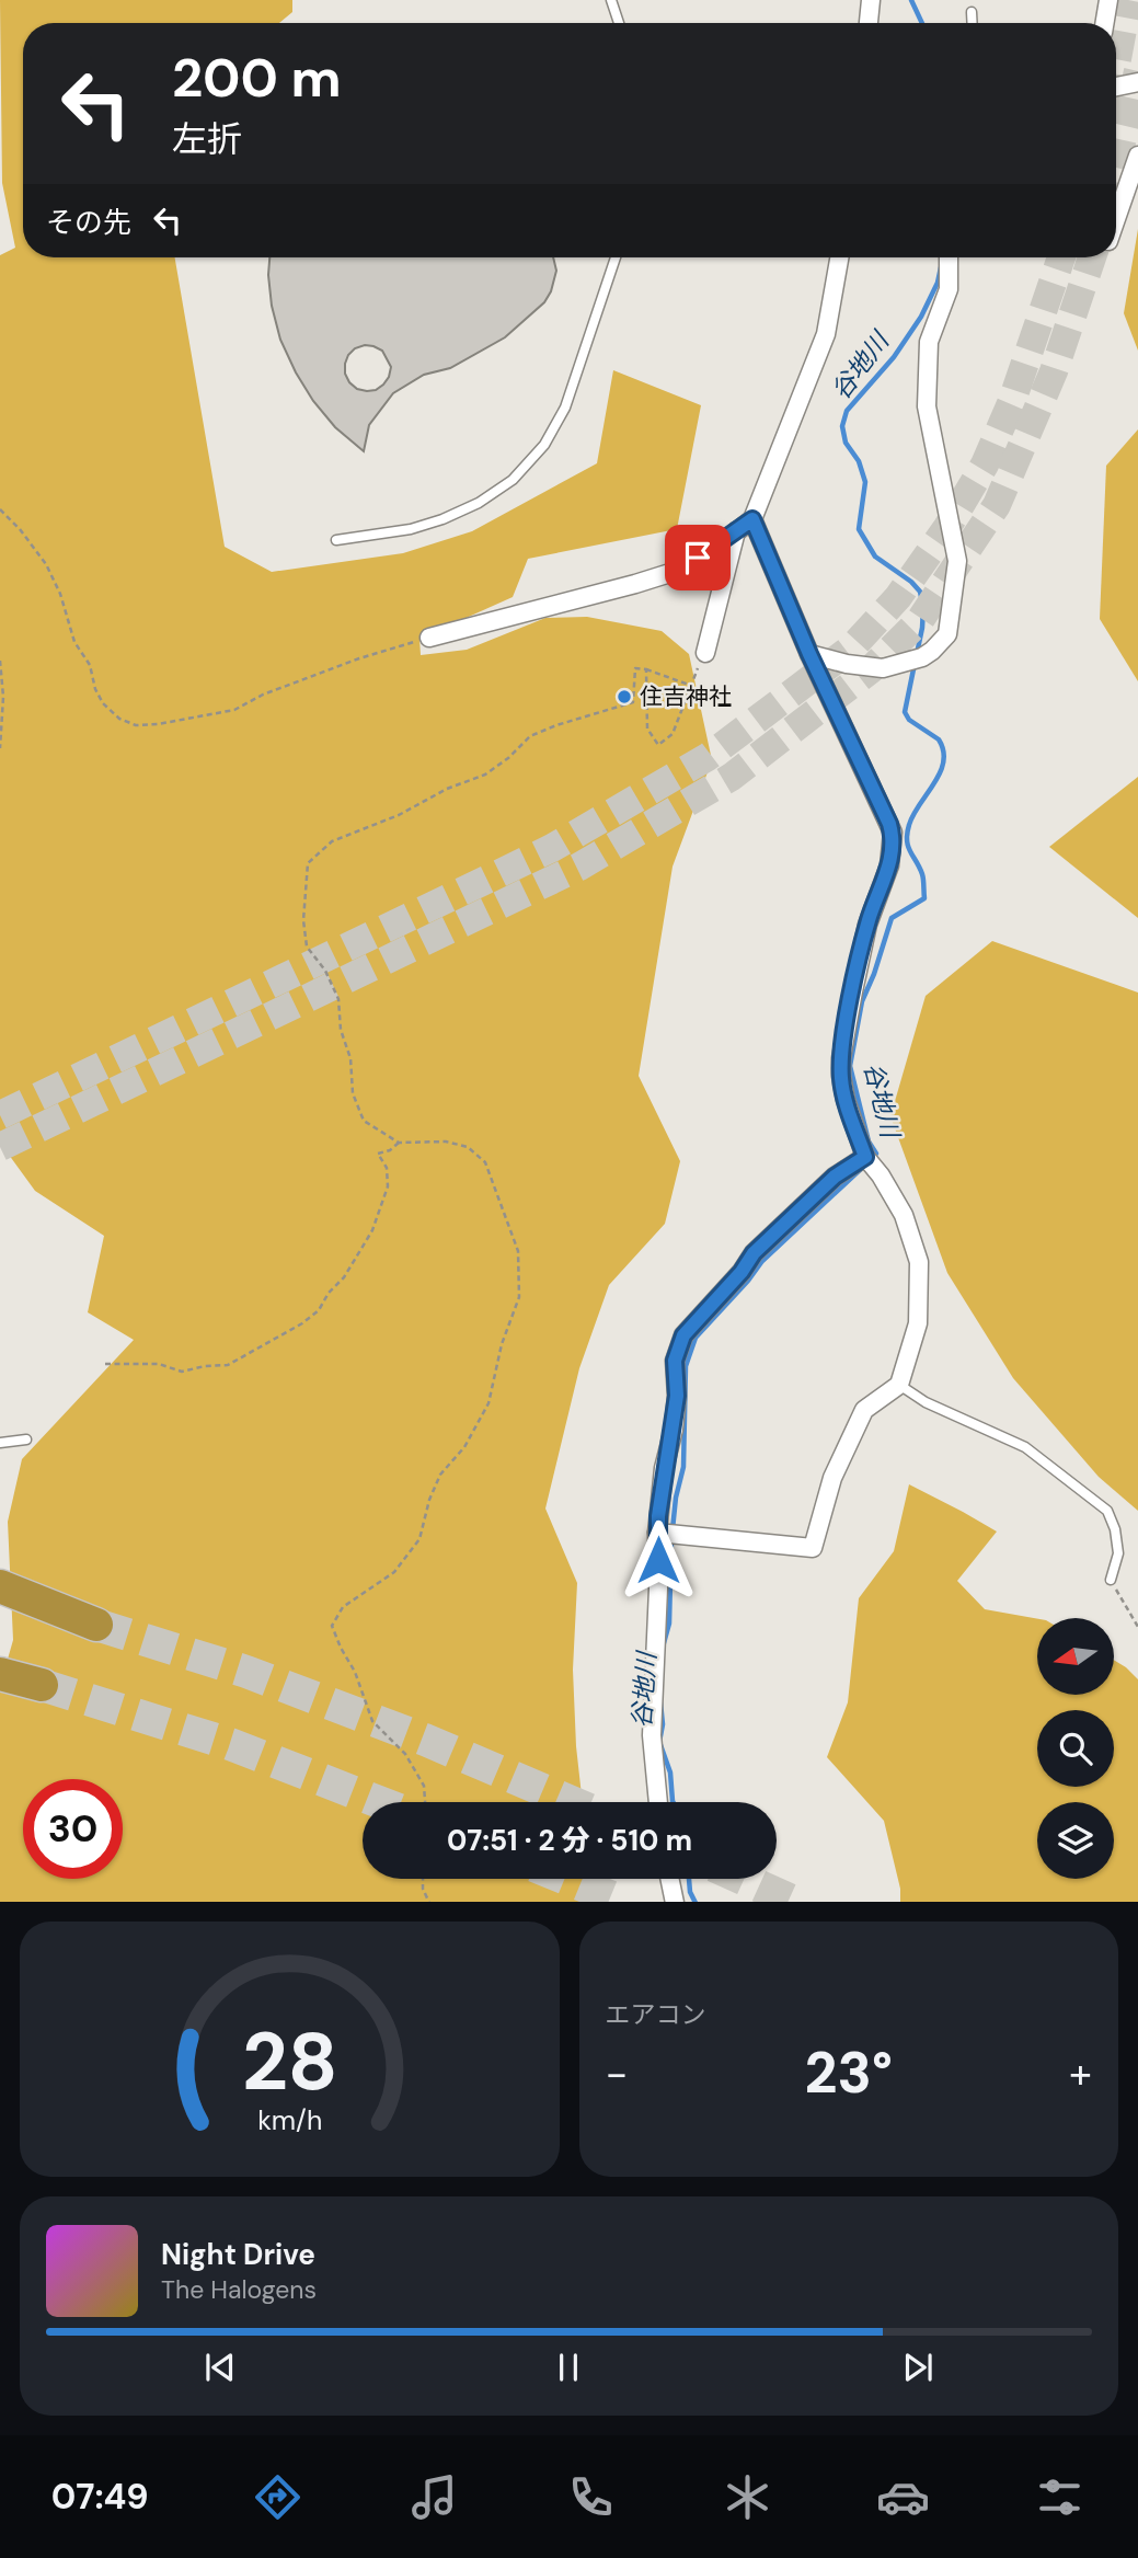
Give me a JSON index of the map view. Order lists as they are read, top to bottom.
{
  "water": ["谷地川"],
  "places": ["住吉神社"],
  "north": "left",
  "page": {
    "turn": ["200 m", "左折"],
    "then": "その先",
    "limit": "30",
    "trip": "07:51 · 2 分 · 510 m",
    "tile": "エアコン",
    "heat": ["−", "23°", "+"],
    "song": ["Night Drive", "The Halogens"],
    "tabs": "07:49",
    "gauge": ["28", "km/h"]
  }
}
